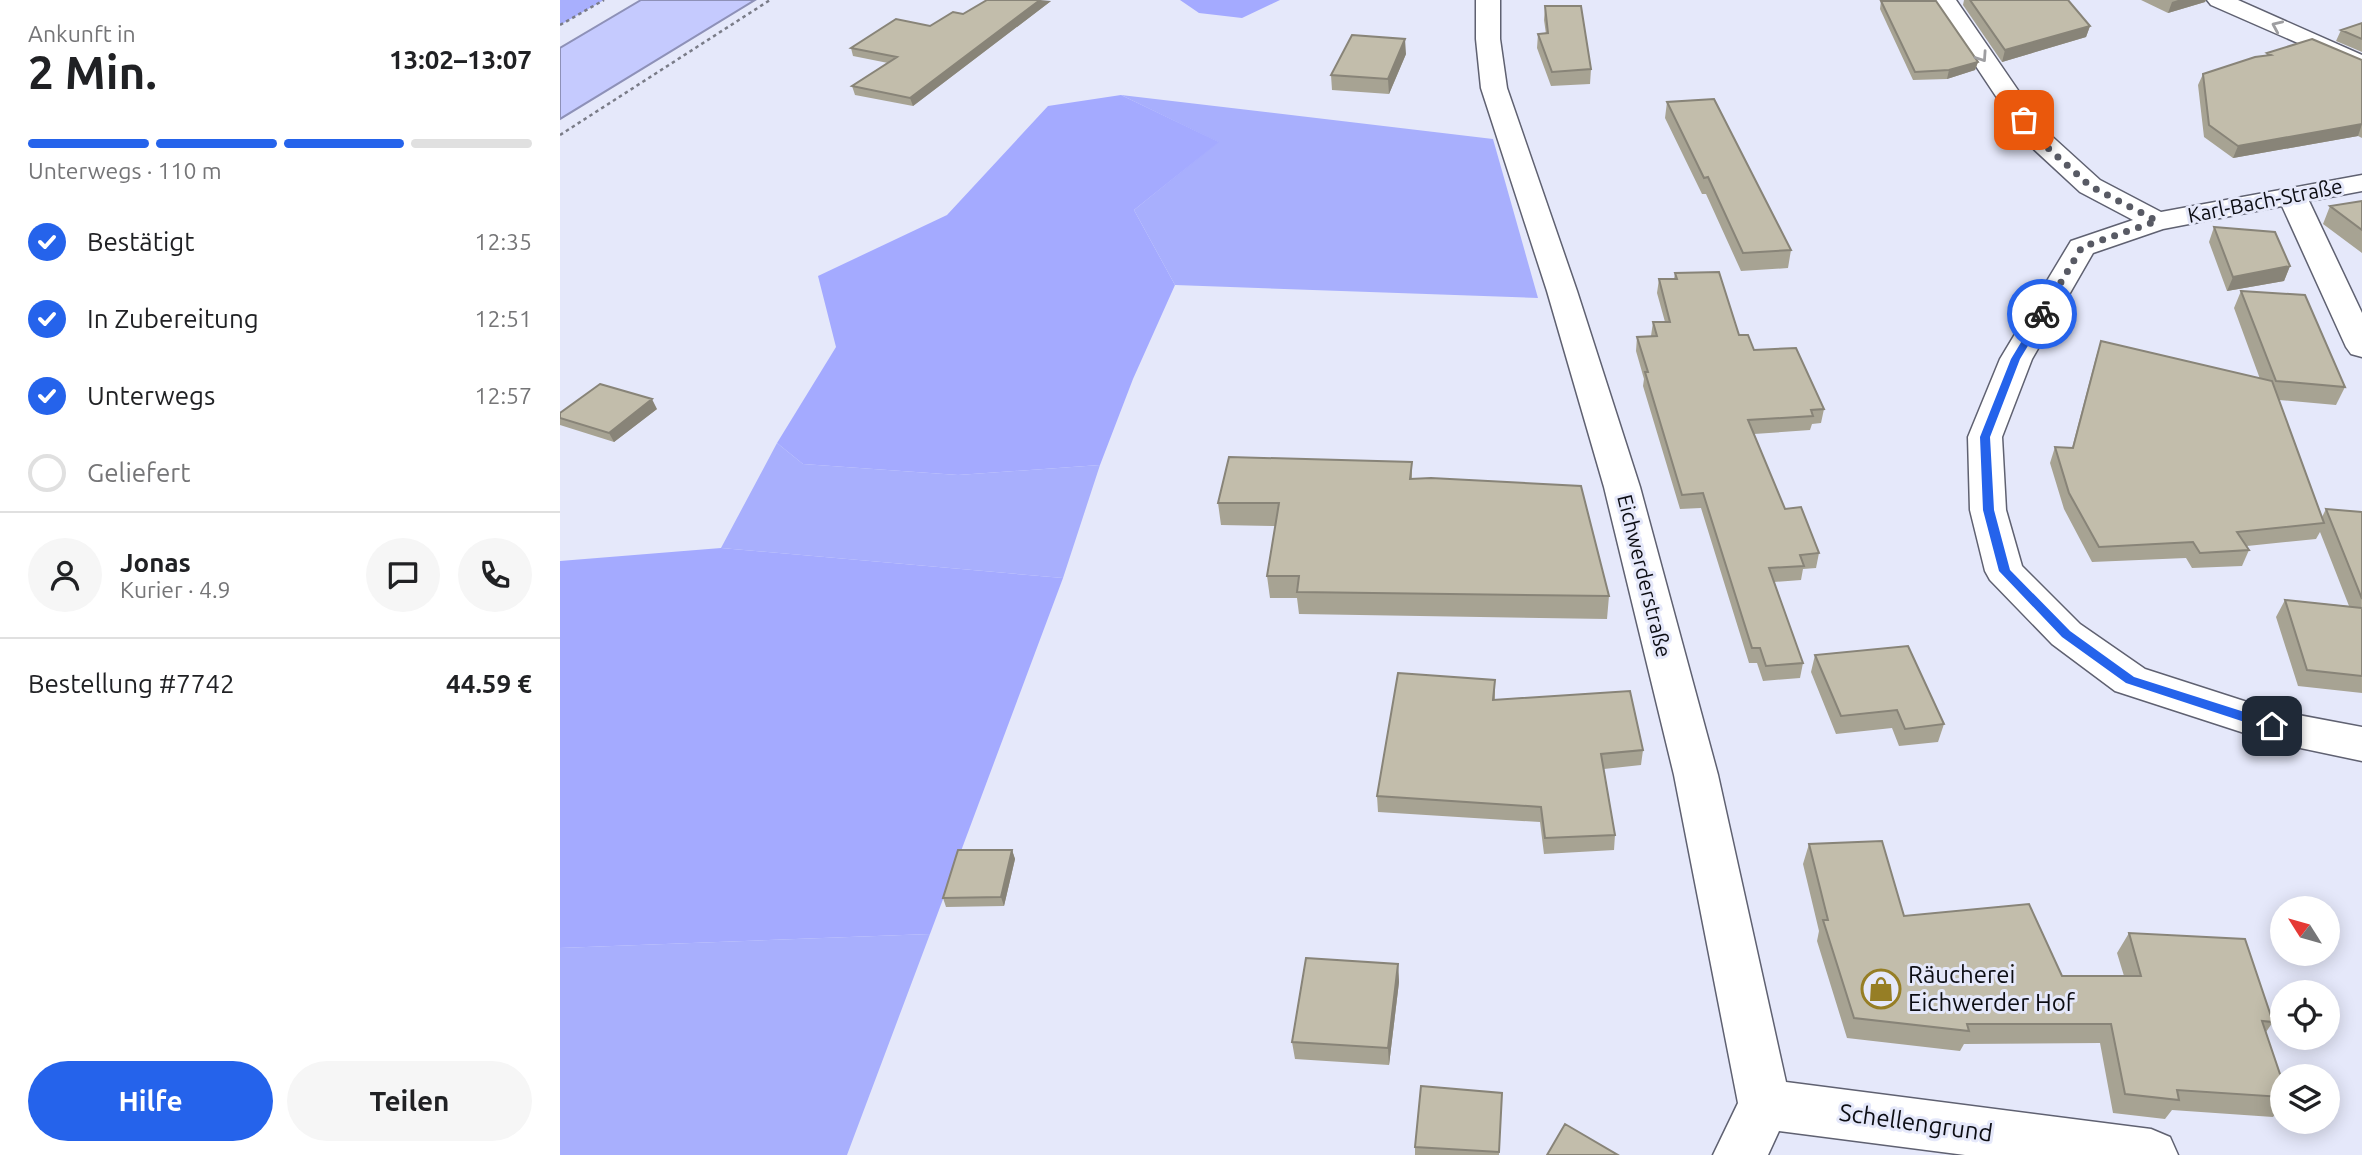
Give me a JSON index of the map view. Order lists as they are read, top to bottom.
{
  "streets": {
    "street": ["Karl-Bach-Straße", "Eichwerderstraße", "Schellengrund"]
  },
  "crossings": [
    ["Eichwerderstraße", "Schellengrund"]
  ],
  "places": {
    "shop": ["Räucherei Eichwerder Hof"]
  },
  "north": "top left",
  "page": {
    "heading": ["2 Min.", "Ankunft in", "13:02–13:07"],
    "panel": [
      "Jonas",
      "Kurier · 4.9",
      "Bestellung #7742",
      "44.59 €"
    ],
    "bar": "Unterwegs · 110 m",
    "list": [
      ["Bestätigt", "12:35"],
      ["In Zubereitung", "12:51"],
      ["Unterwegs", "12:57"],
      "Geliefert"
    ],
    "buttons": ["Hilfe", "Teilen"]
  }
}
